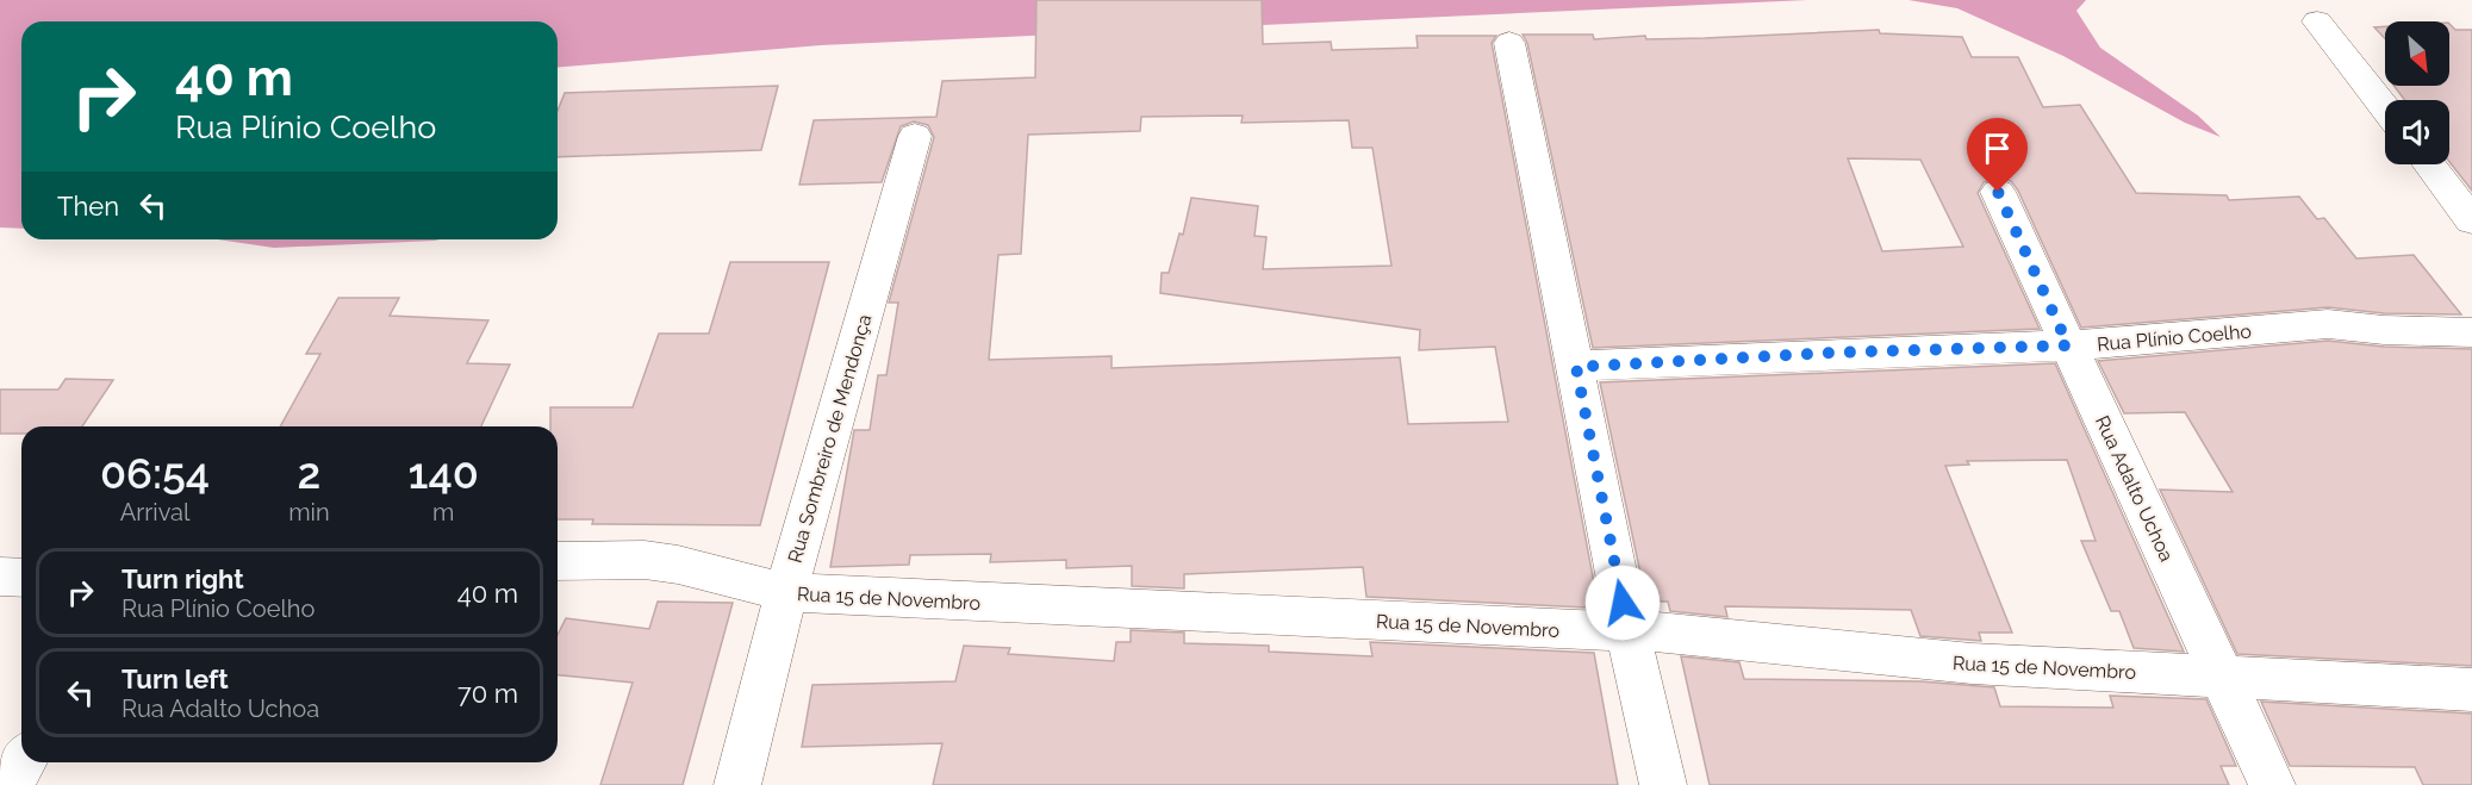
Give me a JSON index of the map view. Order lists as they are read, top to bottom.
{
  "streets": {
    "street": [
      "Rua Plínio Coelho",
      "Rua Sombreiro de Mendonça",
      "Rua Adalto Uchoa",
      "Rua 15 de Novembro"
    ]
  },
  "crossings": [
    ["Rua Plínio Coelho", "Rua Adalto Uchoa"],
    ["Rua Sombreiro de Mendonça", "Rua 15 de Novembro"],
    ["Rua Adalto Uchoa", "Rua 15 de Novembro"]
  ],
  "north": "bottom right",
  "page": {
    "turn": ["40 m", "Rua Plínio Coelho"],
    "then": "Then",
    "eta": [
      "06:54",
      "Arrival",
      "2",
      "min",
      "140",
      "m"
    ],
    "list": [
      {
        "name": "Turn right",
        "note": "Rua Plínio Coelho",
        "value": "40 m"
      },
      {
        "name": "Turn left",
        "note": "Rua Adalto Uchoa",
        "value": "70 m"
      }
    ]
  }
}
